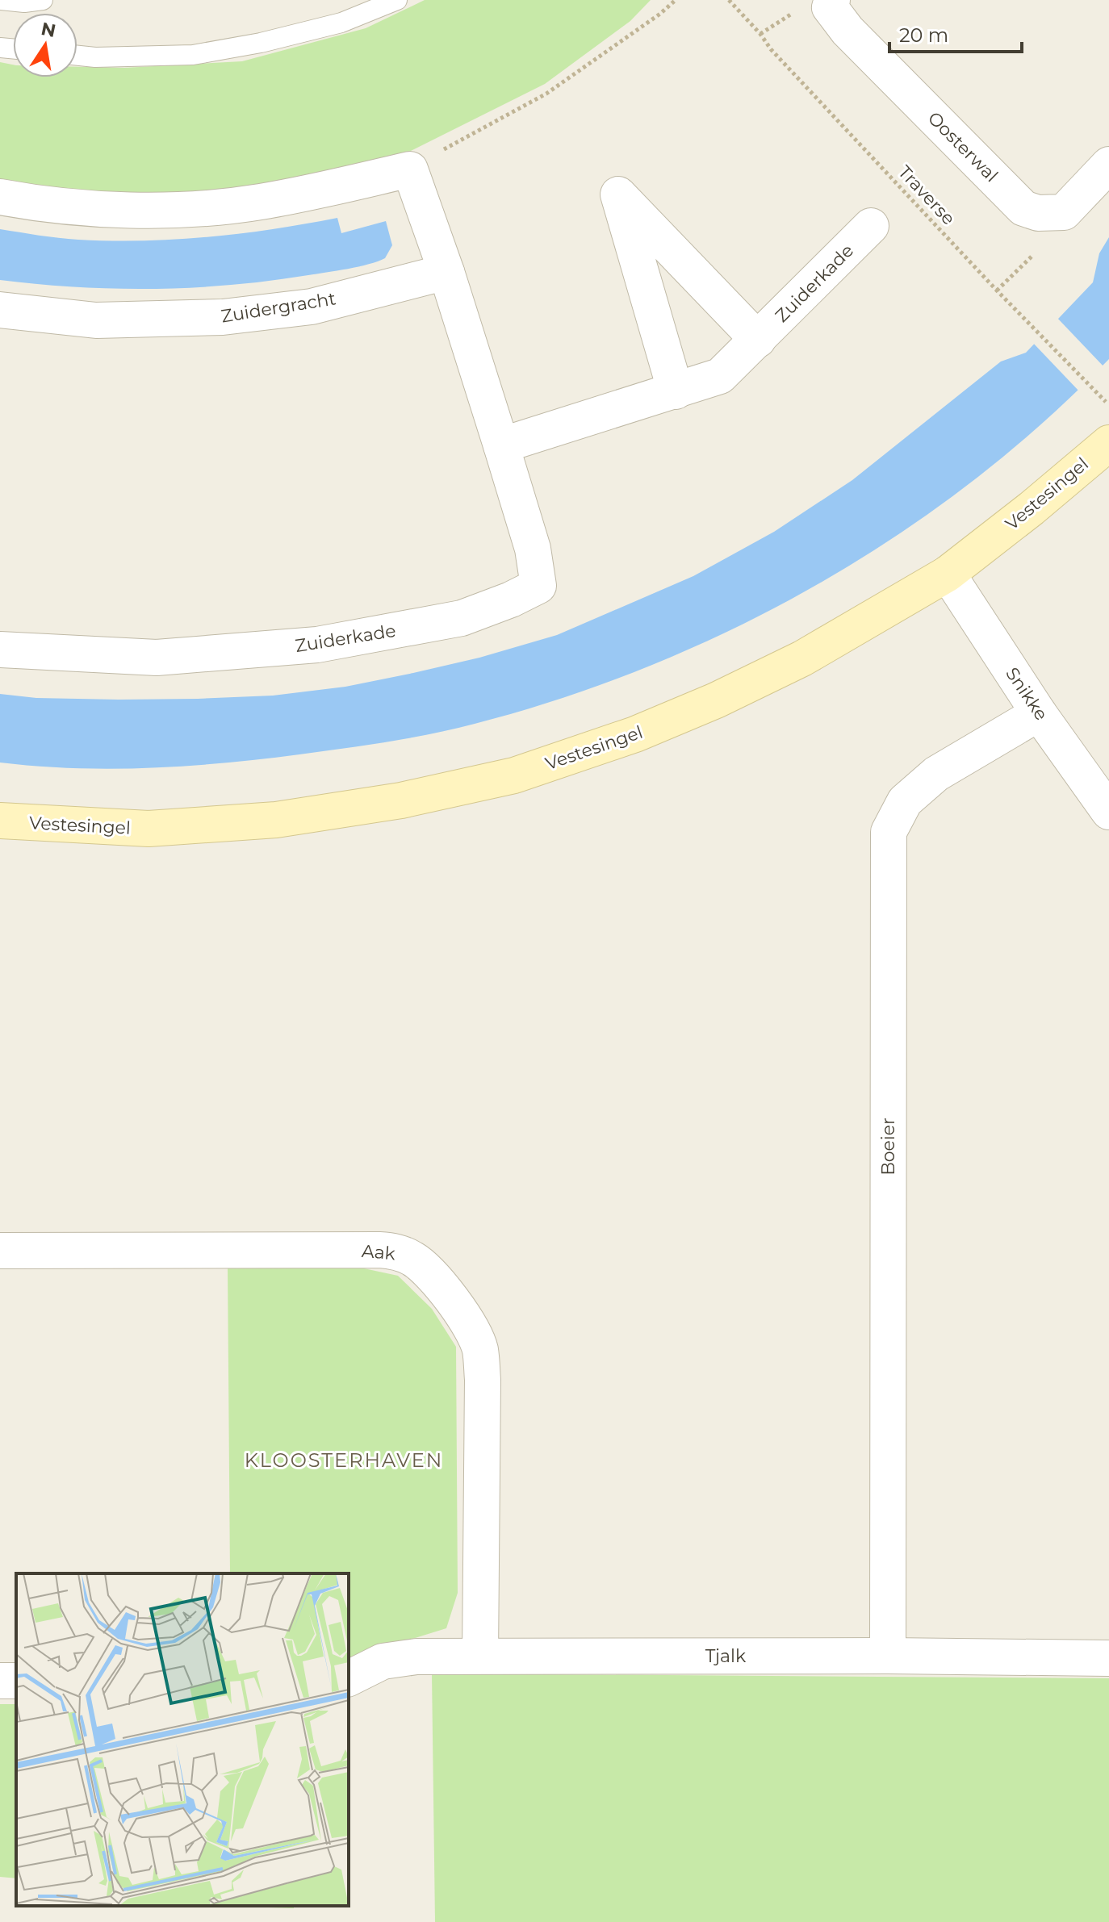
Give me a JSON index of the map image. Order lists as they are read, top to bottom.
{
  "streets": {
    "street": [
      "Oosterwal",
      "Zuiderkade",
      "Zuidergracht",
      "Vestesingel",
      "Snikke",
      "Boeier",
      "Aak",
      "Tjalk"
    ],
    "path": ["Traverse"]
  },
  "crossings": [
    ["Zuiderkade", "Zuidergracht"],
    ["Vestesingel", "Snikke"],
    ["Snikke", "Boeier"],
    ["Boeier", "Tjalk"],
    ["Aak", "Tjalk"]
  ],
  "districts": ["KLOOSTERHAVEN"],
  "scale_bar": "20 m",
  "north": "top"
}
